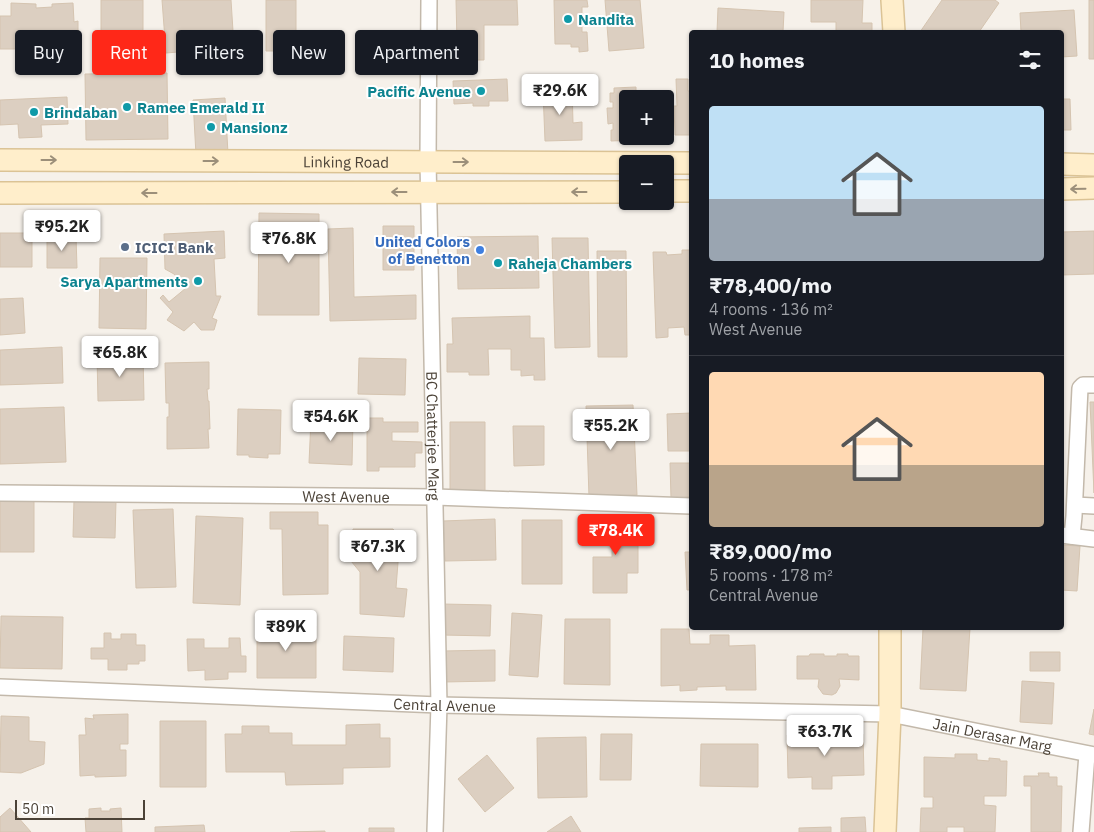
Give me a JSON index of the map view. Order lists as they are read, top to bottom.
{
  "streets": {
    "main road": ["Linking Road"],
    "street": [
      "BC Chatterjee Marg",
      "West Avenue",
      "Central Avenue",
      "Jain Derasar Marg"
    ]
  },
  "crossings": [
    ["Linking Road", "BC Chatterjee Marg"],
    ["BC Chatterjee Marg", "West Avenue"],
    ["BC Chatterjee Marg", "Central Avenue"],
    ["Central Avenue", "Jain Derasar Marg"]
  ],
  "places": [
    "Nandita",
    "Pacific Avenue",
    "Ramee Emerald II",
    "Brindaban",
    "Mansionz",
    "ICICI Bank",
    "United Colors of Benetton",
    "Raheja Chambers",
    "Sarya Apartments"
  ],
  "scale_bar": "50 m",
  "page": {
    "chip": [
      "Buy",
      "Rent",
      "Filters",
      "New",
      "Apartment"
    ],
    "heading": "10 homes",
    "price": [
      "₹29.6K",
      "₹95.2K",
      "₹76.8K",
      "₹65.8K",
      "₹54.6K",
      "₹55.2K",
      "₹78.4K",
      "₹67.3K",
      "₹89K",
      "₹63.7K"
    ],
    "map_buttons": ["+", "−"],
    "list": [
      {
        "name": "₹78,400/mo",
        "note": "4 rooms · 136 m² · West Avenue"
      },
      {
        "name": "₹89,000/mo",
        "note": "5 rooms · 178 m² · Central Avenue"
      }
    ],
    "scale": "50 m"
  }
}
